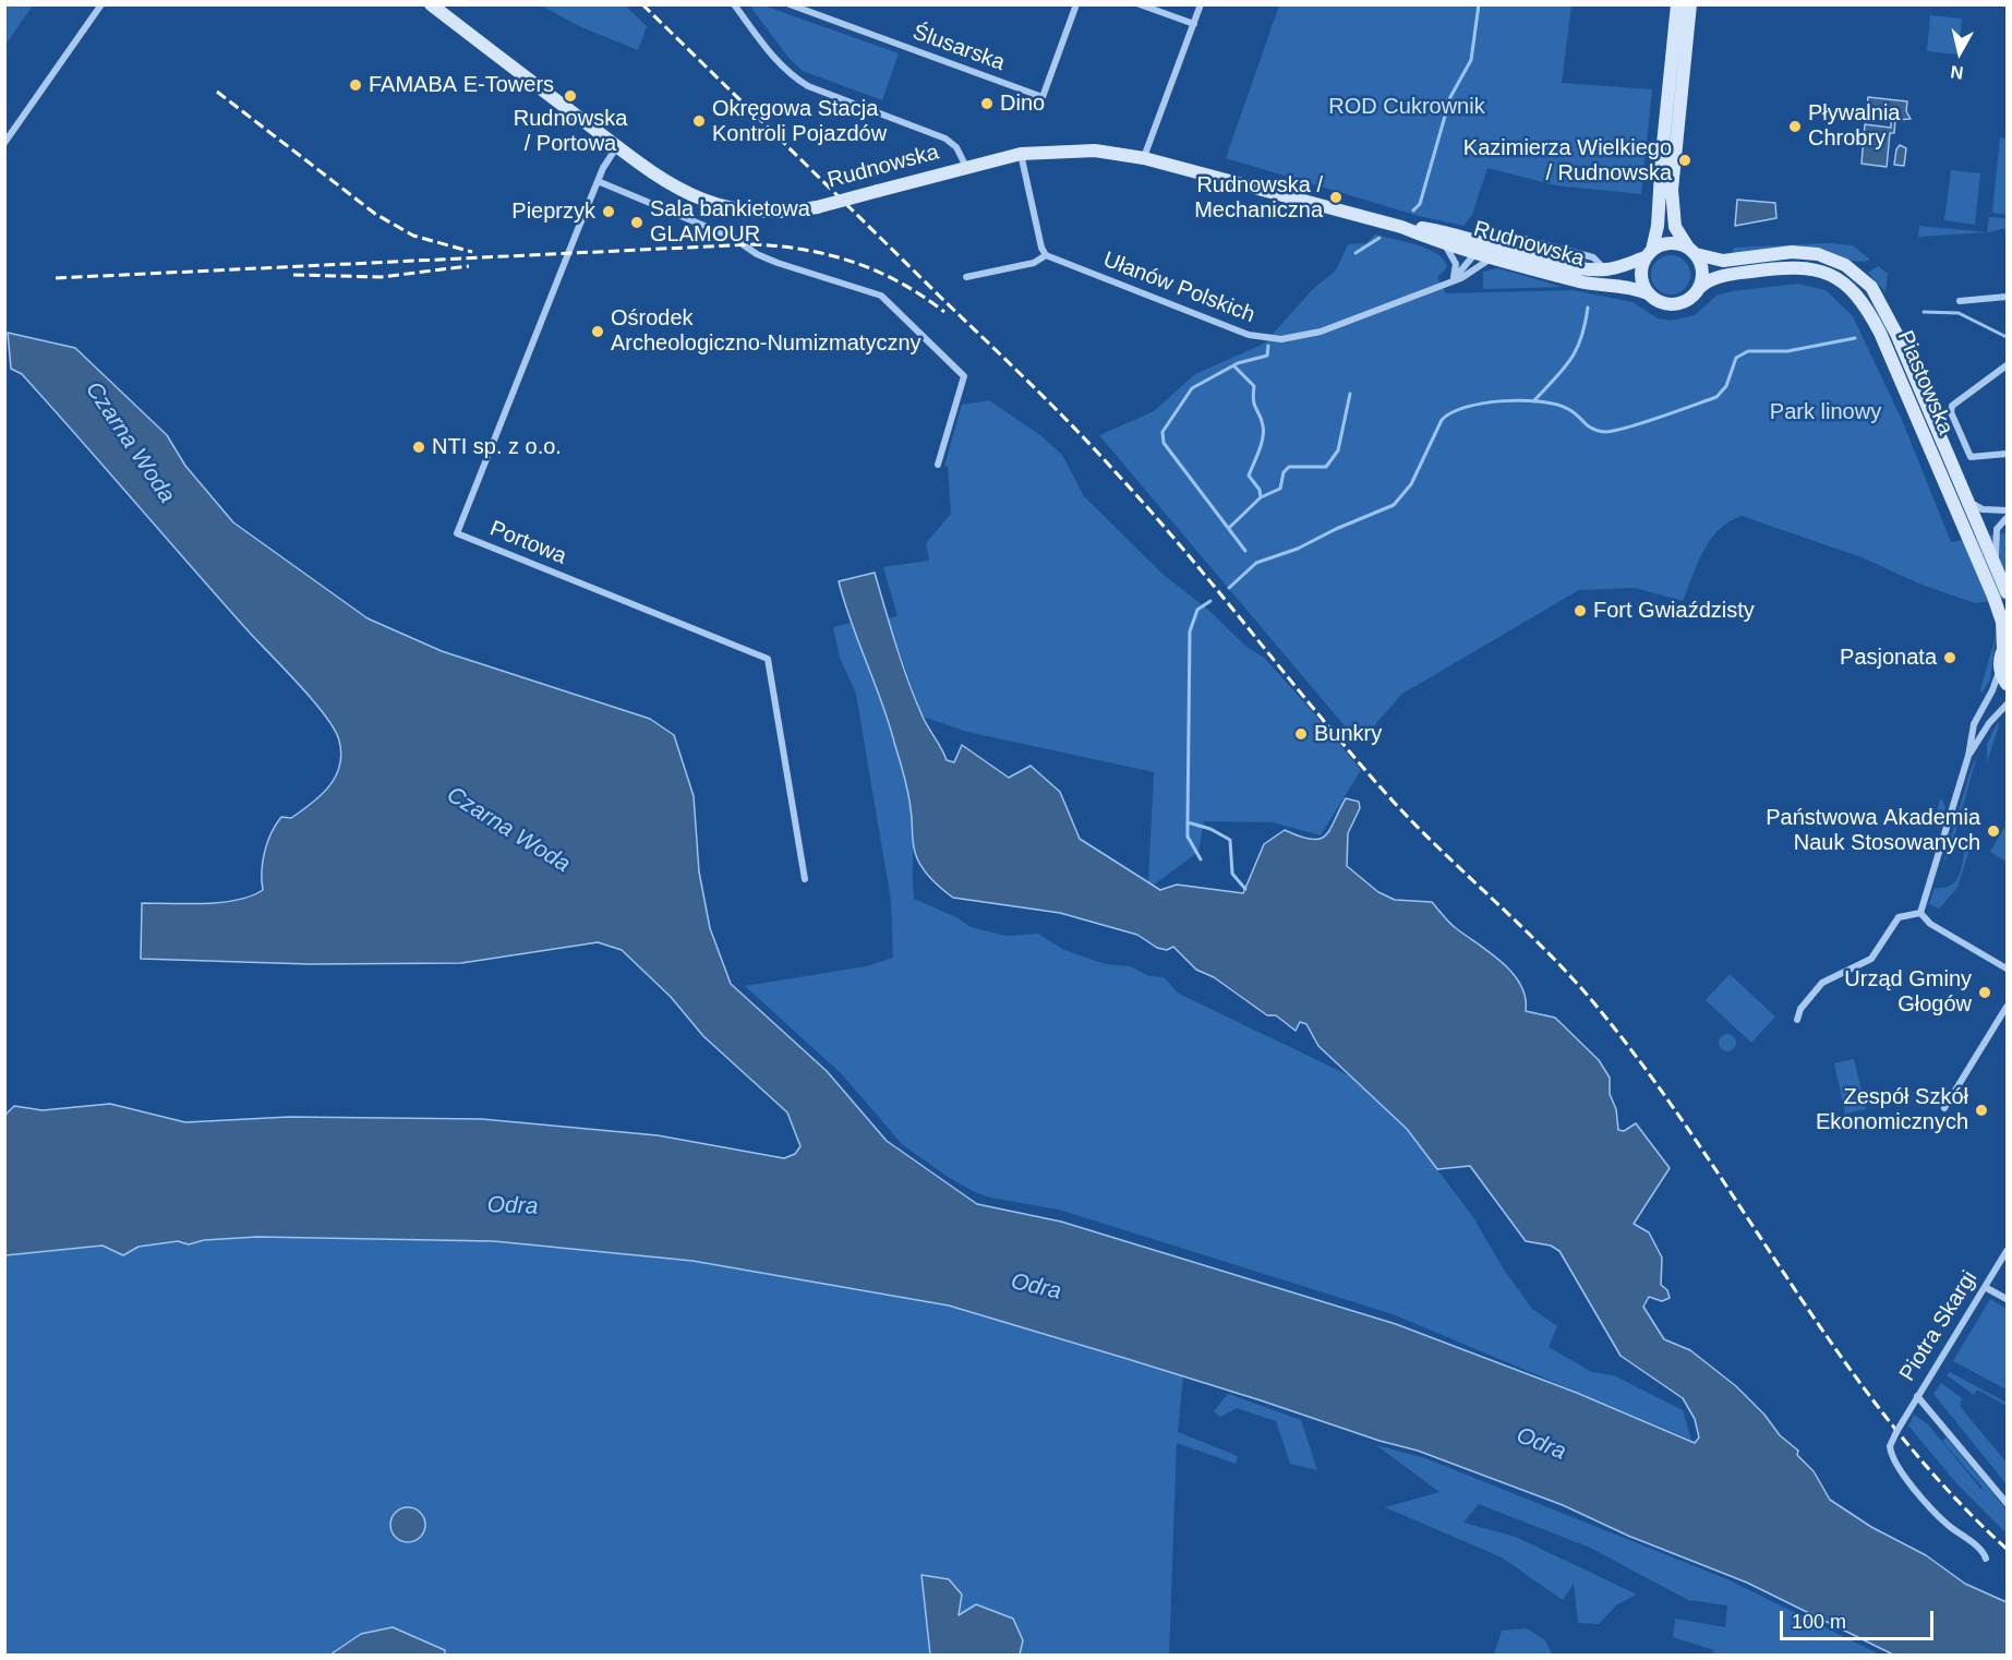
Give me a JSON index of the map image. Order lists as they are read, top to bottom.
{
  "streets": {
    "main road": ["Rudnowska", "Piastowska"],
    "street": [
      "Ślusarska",
      "Ułanów Polskich",
      "Portowa",
      "Piotra Skargi"
    ]
  },
  "crossings": [
    ["Rudnowska", "Ułanów Polskich"],
    ["Rudnowska", "Piastowska"],
    ["Rudnowska", "Portowa"]
  ],
  "water": ["Czarna Woda", "Odra"],
  "parks": ["ROD Cukrownik", "Park linowy"],
  "places": [
    "FAMABA E-Towers",
    "Rudnowska / Portowa",
    "Dino",
    "Okręgowa Stacja Kontroli Pojazdów",
    "Pływalnia Chrobry",
    "Kazimierza Wielkiego / Rudnowska",
    "Rudnowska / Mechaniczna",
    "Pieprzyk",
    "Sala bankietowa GLAMOUR",
    "Ośrodek Archeologiczno-Numizmatyczny",
    "NTI sp. z o.o.",
    "Fort Gwiaździsty",
    "Pasjonata",
    "Bunkry",
    "Państwowa Akademia Nauk Stosowanych",
    "Urząd Gminy Głogów",
    "Zespół Szkół Ekonomicznych"
  ],
  "scale_bar": "100 m",
  "north": "bottom"
}
